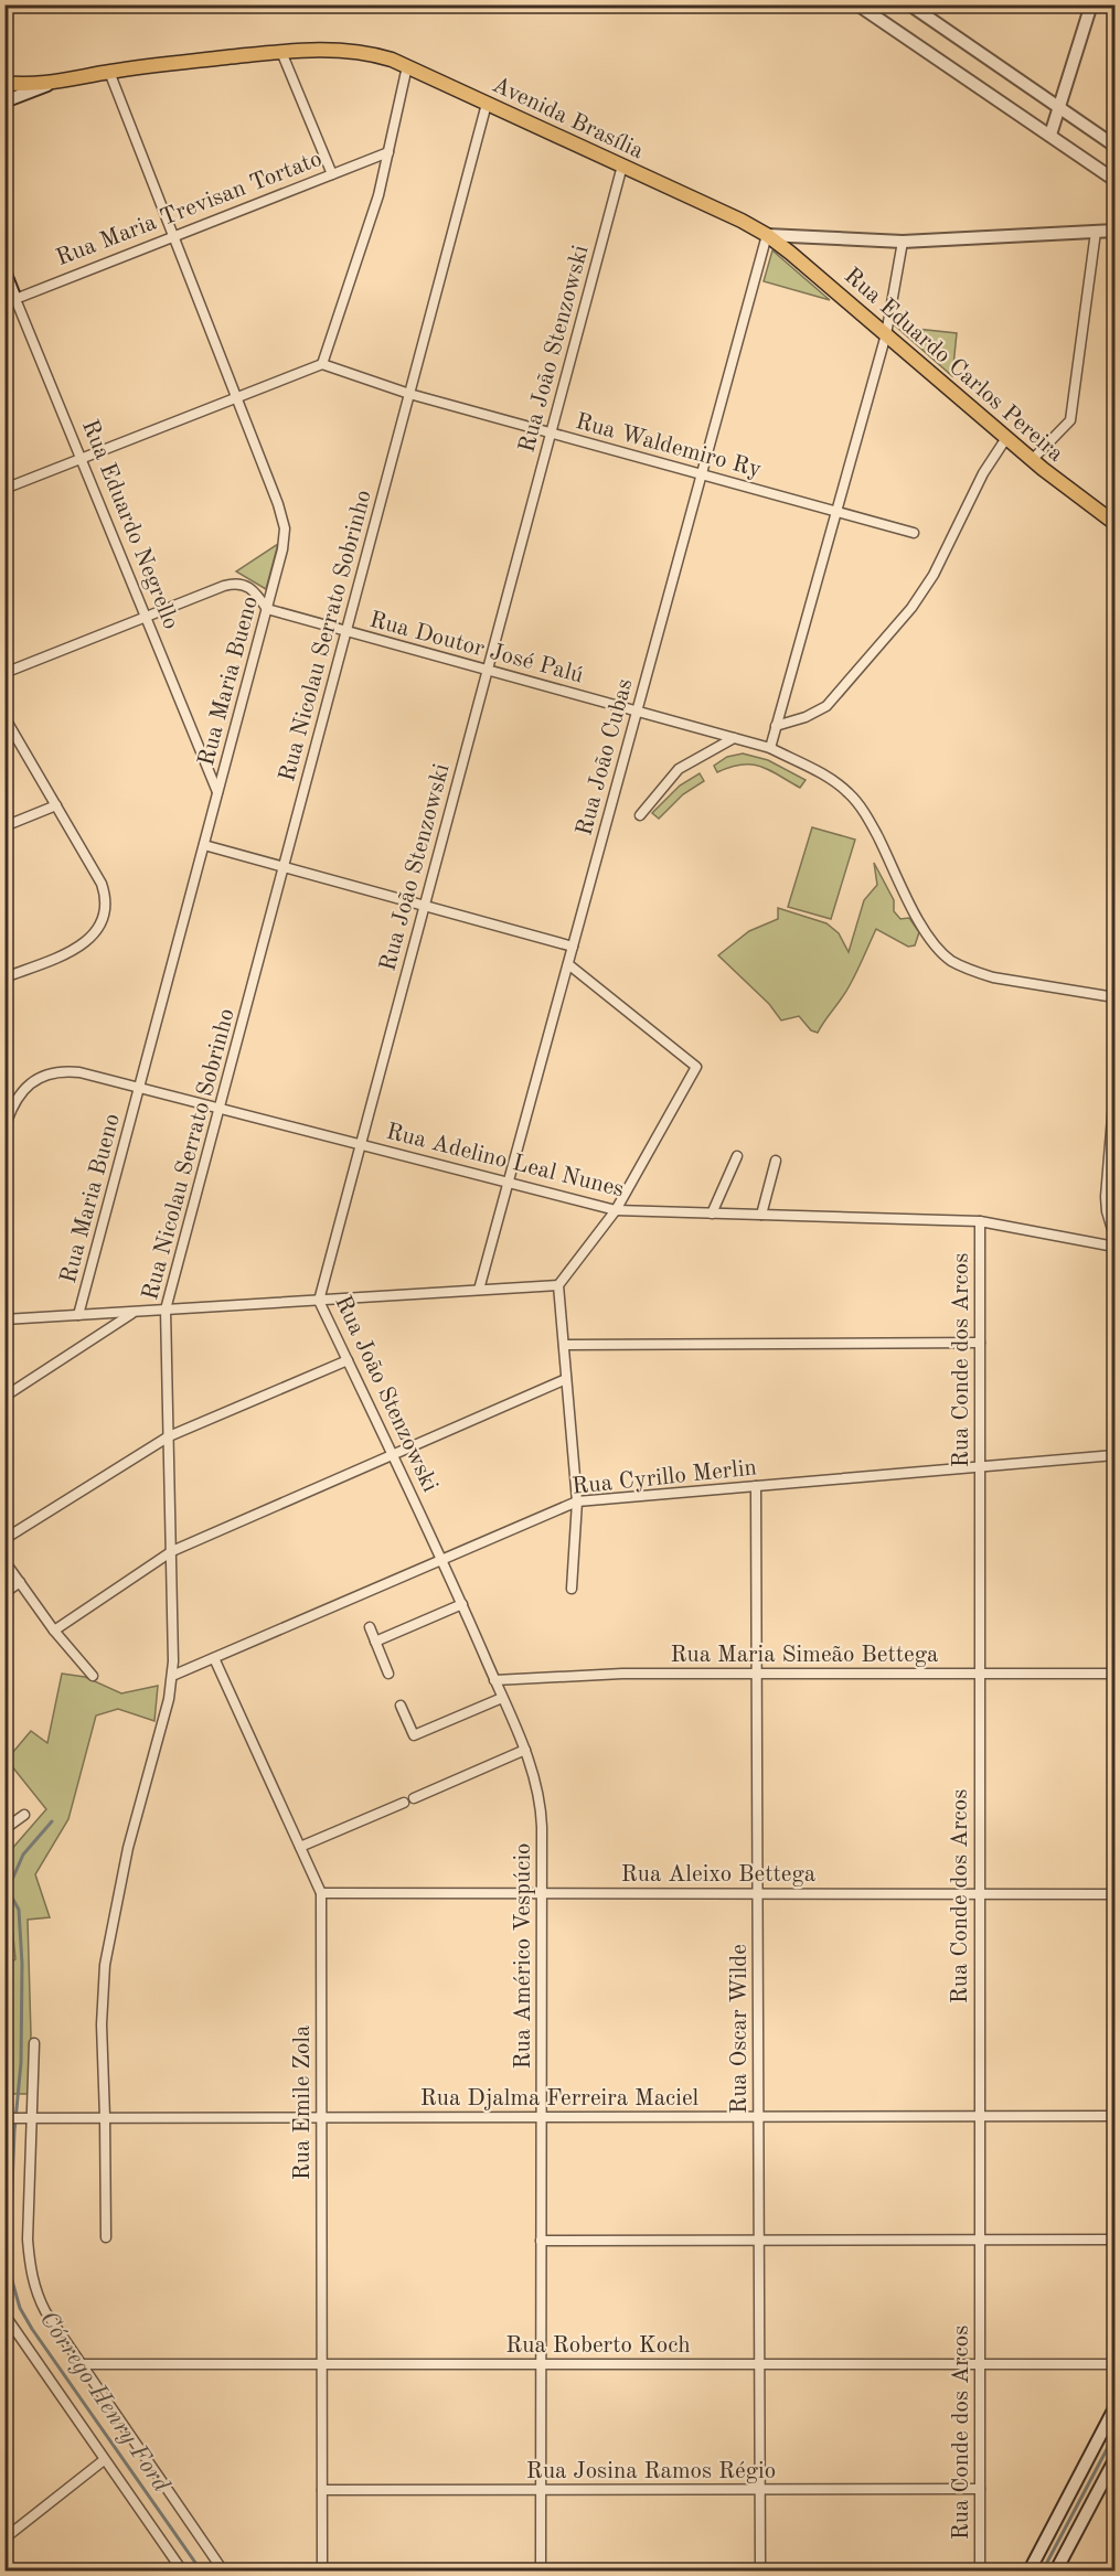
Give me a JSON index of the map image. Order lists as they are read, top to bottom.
{
  "streets": {
    "main road": ["Avenida Brasília", "Rua Eduardo Carlos Pereira"],
    "street": [
      "Rua Maria Trevisan Tortato",
      "Rua João Stenzowski",
      "Rua Waldemiro Ry",
      "Rua Eduardo Negrello",
      "Rua Nicolau Serrato Sobrinho",
      "Rua Doutor José Palú",
      "Rua Maria Bueno",
      "Rua João Cubas",
      "Rua Adelino Leal Nunes",
      "Rua Conde dos Arcos",
      "Rua Cyrillo Merlin",
      "Rua Maria Simeão Bettega",
      "Rua Aleixo Bettega",
      "Rua Américo Vespúcio",
      "Rua Oscar Wilde",
      "Rua Djalma Ferreira Maciel",
      "Rua Emile Zola",
      "Rua Roberto Koch",
      "Rua Josina Ramos Régio"
    ]
  },
  "crossings": [
    ["Avenida Brasília", "Rua João Stenzowski"],
    ["Avenida Brasília", "Rua Eduardo Carlos Pereira"],
    ["Avenida Brasília", "Rua Nicolau Serrato Sobrinho"],
    ["Avenida Brasília", "Rua Maria Bueno"],
    ["Avenida Brasília", "Rua João Cubas"],
    ["Rua Maria Trevisan Tortato", "Rua Eduardo Negrello"],
    ["Rua Maria Trevisan Tortato", "Rua Maria Bueno"],
    ["Rua João Stenzowski", "Rua Waldemiro Ry"],
    ["Rua João Stenzowski", "Rua Doutor José Palú"],
    ["Rua João Stenzowski", "Rua Adelino Leal Nunes"],
    ["Rua João Stenzowski", "Rua Cyrillo Merlin"],
    ["Rua João Stenzowski", "Rua Américo Vespúcio"],
    ["Rua Eduardo Carlos Pereira", "Rua João Cubas"],
    ["Rua Waldemiro Ry", "Rua Nicolau Serrato Sobrinho"],
    ["Rua Waldemiro Ry", "Rua João Cubas"],
    ["Rua Eduardo Negrello", "Rua Maria Bueno"],
    ["Rua Nicolau Serrato Sobrinho", "Rua Doutor José Palú"],
    ["Rua Nicolau Serrato Sobrinho", "Rua Adelino Leal Nunes"],
    ["Rua Nicolau Serrato Sobrinho", "Rua Cyrillo Merlin"],
    ["Rua Nicolau Serrato Sobrinho", "Rua Djalma Ferreira Maciel"],
    ["Rua Doutor José Palú", "Rua Maria Bueno"],
    ["Rua Doutor José Palú", "Rua João Cubas"],
    ["Rua Maria Bueno", "Rua Adelino Leal Nunes"],
    ["Rua João Cubas", "Rua Adelino Leal Nunes"],
    ["Rua Adelino Leal Nunes", "Rua Conde dos Arcos"],
    ["Rua Conde dos Arcos", "Rua Cyrillo Merlin"],
    ["Rua Conde dos Arcos", "Rua Maria Simeão Bettega"],
    ["Rua Conde dos Arcos", "Rua Aleixo Bettega"],
    ["Rua Conde dos Arcos", "Rua Djalma Ferreira Maciel"],
    ["Rua Conde dos Arcos", "Rua Roberto Koch"],
    ["Rua Conde dos Arcos", "Rua Josina Ramos Régio"],
    ["Rua Cyrillo Merlin", "Rua Américo Vespúcio"],
    ["Rua Cyrillo Merlin", "Rua Oscar Wilde"],
    ["Rua Cyrillo Merlin", "Rua Emile Zola"],
    ["Rua Maria Simeão Bettega", "Rua Américo Vespúcio"],
    ["Rua Maria Simeão Bettega", "Rua Oscar Wilde"],
    ["Rua Aleixo Bettega", "Rua Américo Vespúcio"],
    ["Rua Aleixo Bettega", "Rua Oscar Wilde"],
    ["Rua Aleixo Bettega", "Rua Emile Zola"],
    ["Rua Américo Vespúcio", "Rua Djalma Ferreira Maciel"],
    ["Rua Américo Vespúcio", "Rua Roberto Koch"],
    ["Rua Américo Vespúcio", "Rua Josina Ramos Régio"],
    ["Rua Oscar Wilde", "Rua Djalma Ferreira Maciel"],
    ["Rua Oscar Wilde", "Rua Roberto Koch"],
    ["Rua Oscar Wilde", "Rua Josina Ramos Régio"],
    ["Rua Djalma Ferreira Maciel", "Rua Emile Zola"],
    ["Rua Emile Zola", "Rua Roberto Koch"],
    ["Rua Emile Zola", "Rua Josina Ramos Régio"]
  ],
  "water": ["Córrego Henry Ford"]
}
